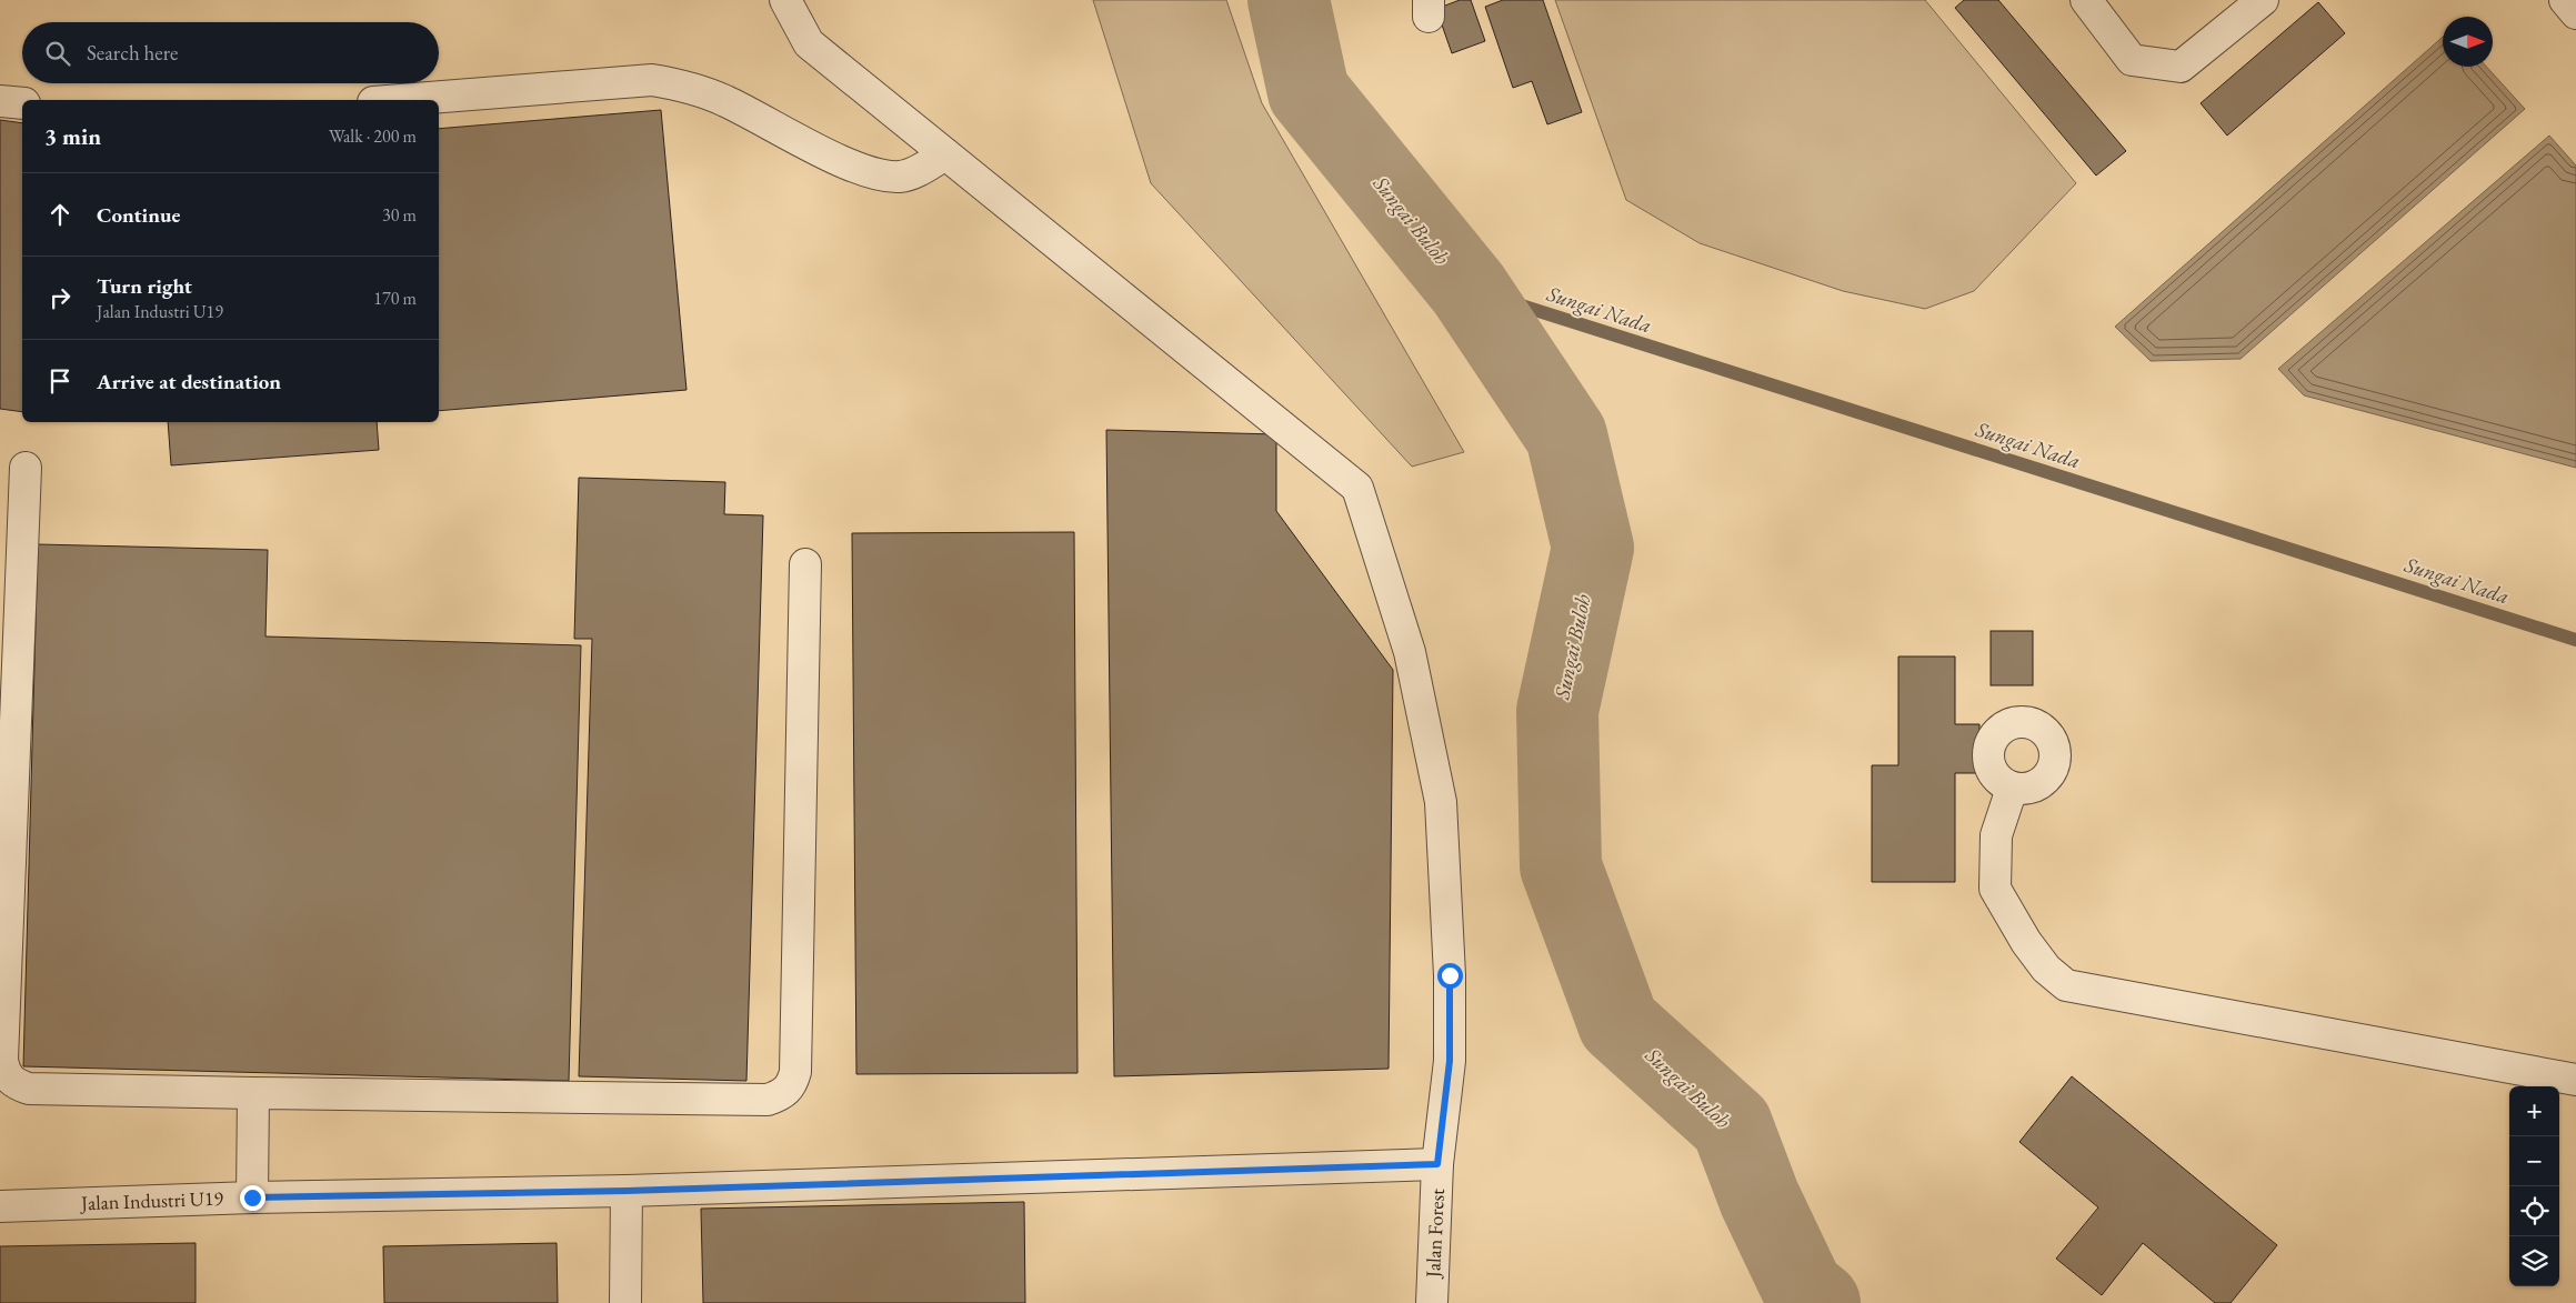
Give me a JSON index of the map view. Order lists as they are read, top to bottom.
{
  "streets": {
    "street": ["Jalan Industri U19", "Jalan Forest"]
  },
  "crossings": [
    ["Jalan Industri U19", "Jalan Forest"]
  ],
  "water": ["Sungai Buloh", "Sungai Nada"],
  "north": "right",
  "page": {
    "search": "Search here",
    "heading": ["3 min", "Walk · 200 m"],
    "list": [
      ["Continue", "30 m"],
      ["Turn right", "Jalan Industri U19", "170 m"],
      "Arrive at destination"
    ],
    "map_buttons": ["+", "−"]
  }
}
